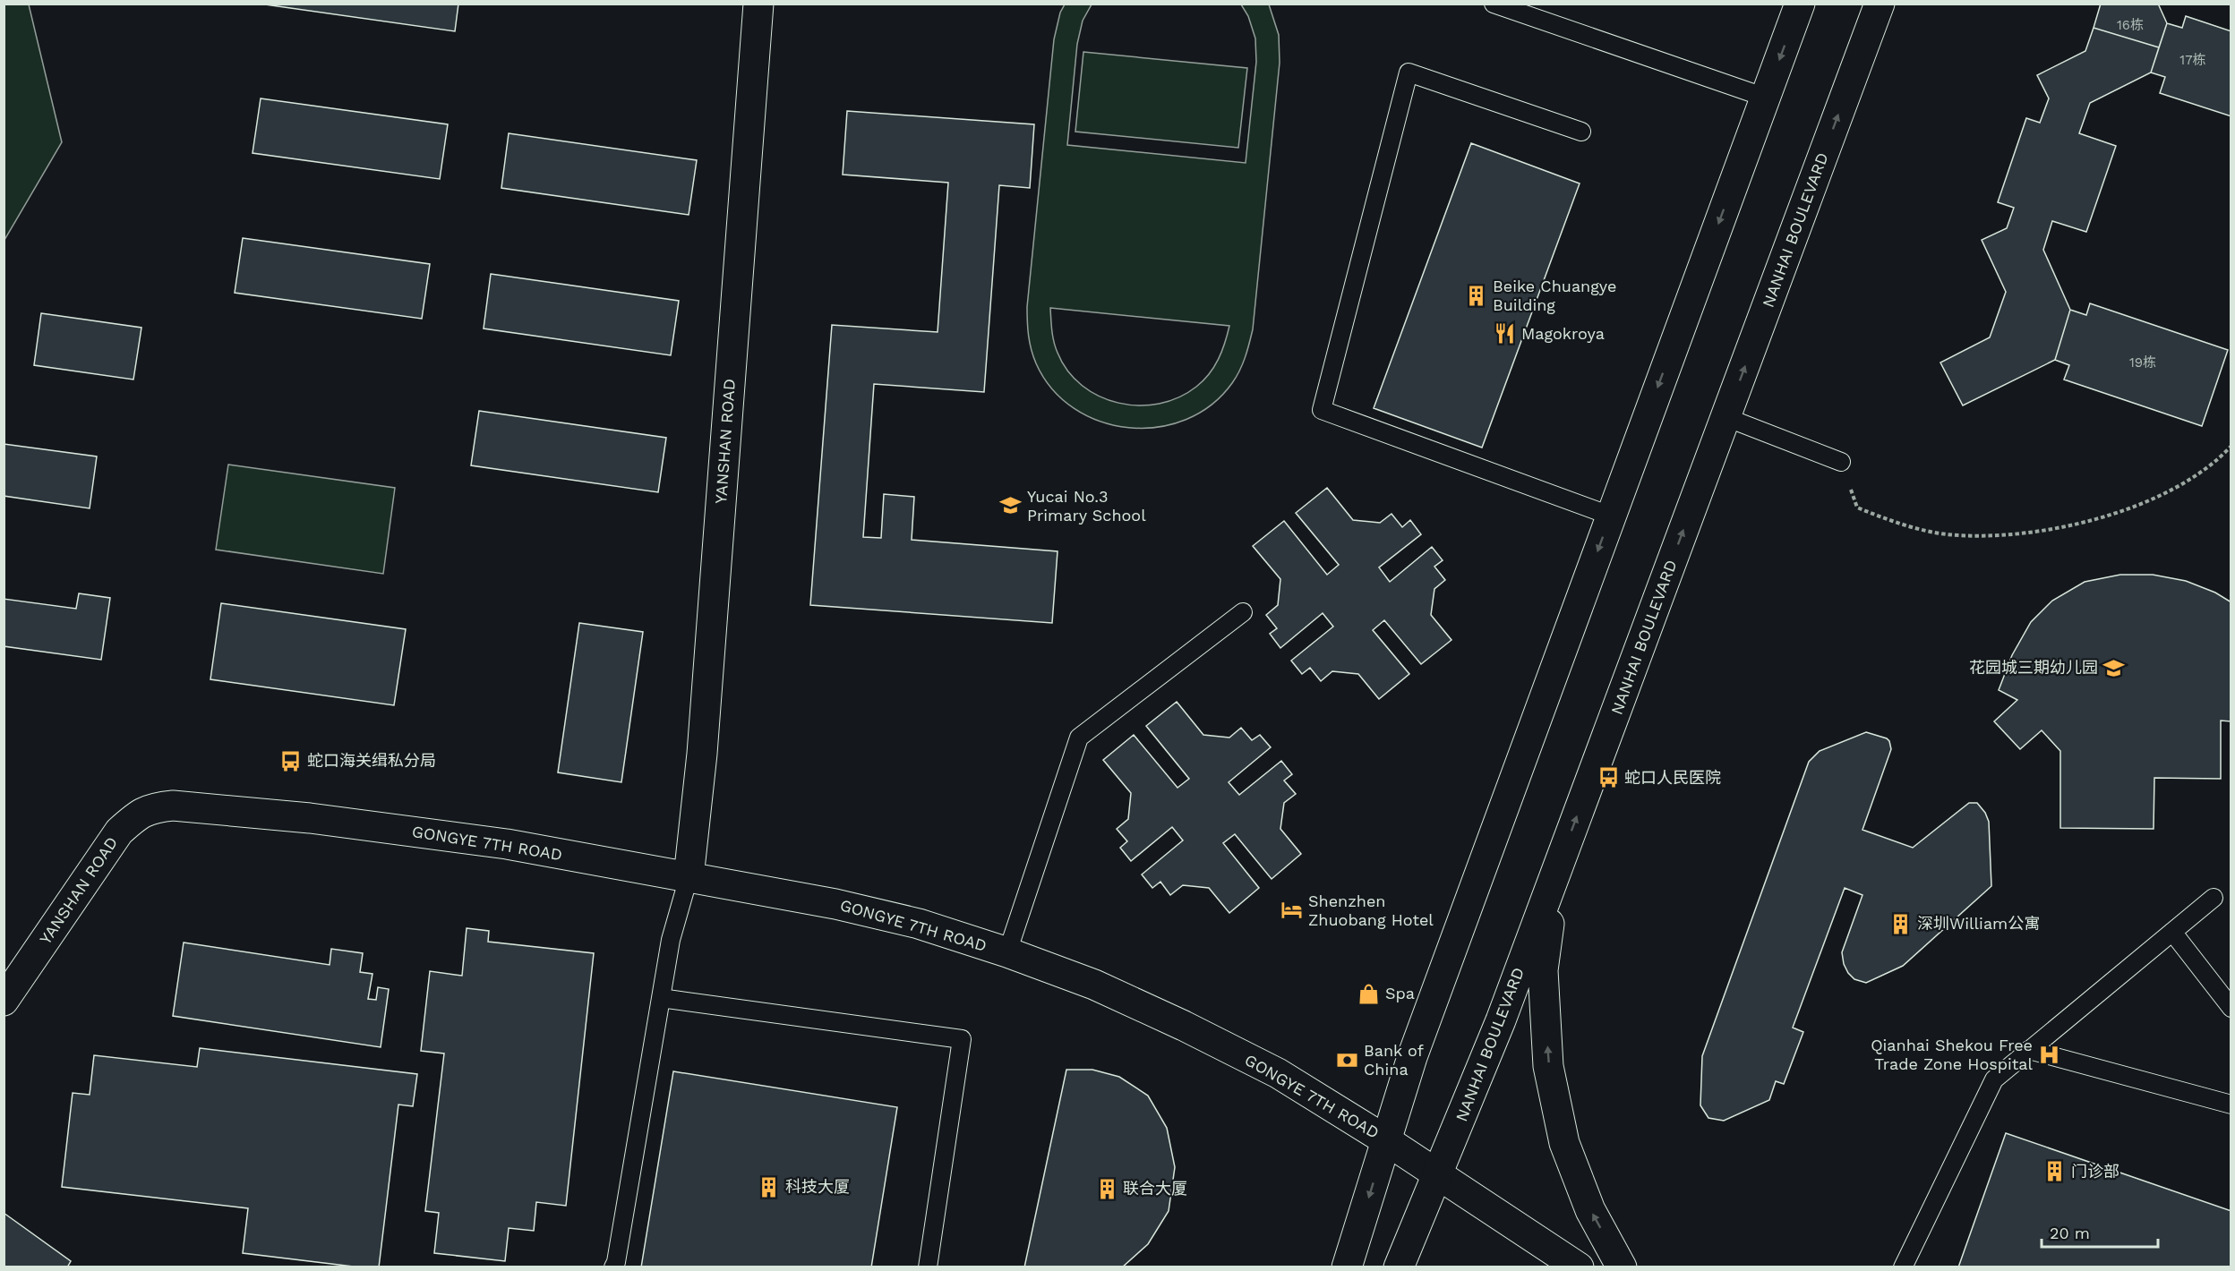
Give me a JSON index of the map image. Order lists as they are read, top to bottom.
{
  "streets": {
    "main road": ["NANHAI BOULEVARD", "YANSHAN ROAD", "GONGYE 7TH ROAD"]
  },
  "crossings": [
    ["NANHAI BOULEVARD", "GONGYE 7TH ROAD"],
    ["YANSHAN ROAD", "GONGYE 7TH ROAD"]
  ],
  "places": {
    "building": [
      "Beike Chuangye Building",
      "深圳William公寓",
      "门诊部",
      "科技大厦",
      "联合大厦"
    ],
    "restaurant": ["Magokroya"],
    "school or university": ["Yucai No.3 Primary School", "花园城三期幼儿园"],
    "bus stop": ["蛇口海关缉私分局", "蛇口人民医院"],
    "hotel": ["Shenzhen Zhuobang Hotel"],
    "shop": ["Spa"],
    "hospital": ["Qianhai Shekou Free Trade Zone Hospital"],
    "bank": ["Bank of China"]
  },
  "house_numbers": ["16栋", "17栋", "19栋"],
  "scale_bar": "20 m"
}
